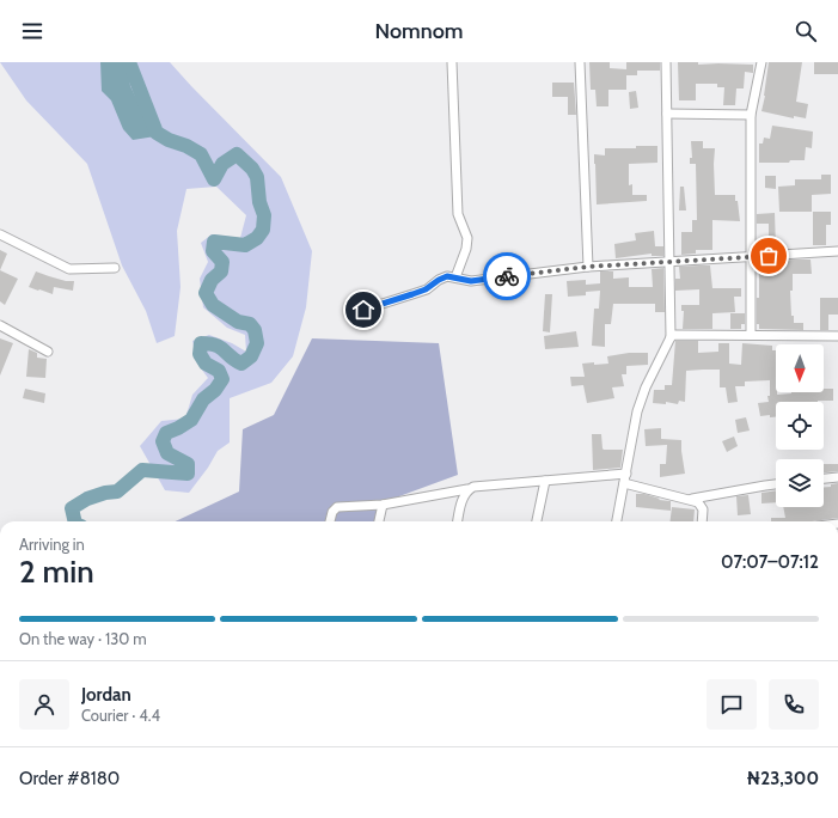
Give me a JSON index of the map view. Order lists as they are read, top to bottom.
{
  "north": "bottom",
  "page": {
    "header": "Nomnom",
    "heading": ["2 min", "Arriving in", "07:07–07:12"],
    "panel": [
      "Jordan",
      "Courier · 4.4",
      "Order #8180",
      "₦23,300"
    ],
    "bar": "On the way · 130 m"
  }
}
